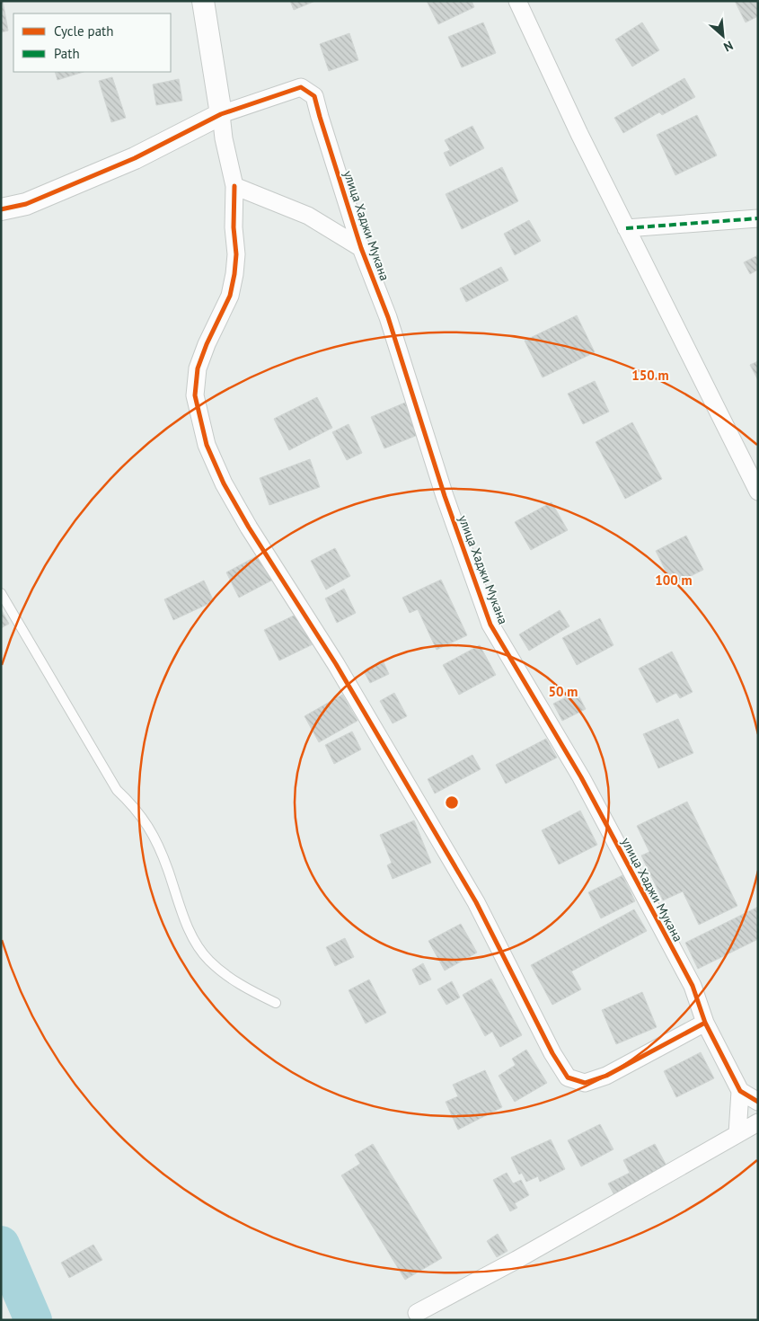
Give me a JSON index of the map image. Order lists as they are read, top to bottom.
{
  "streets": {
    "street": ["улица Хаджи Мукана"]
  },
  "legend": ["Cycle path", "Path"],
  "north": "bottom right",
  "rings": ["150 m", "100 m", "50 m"]
}
